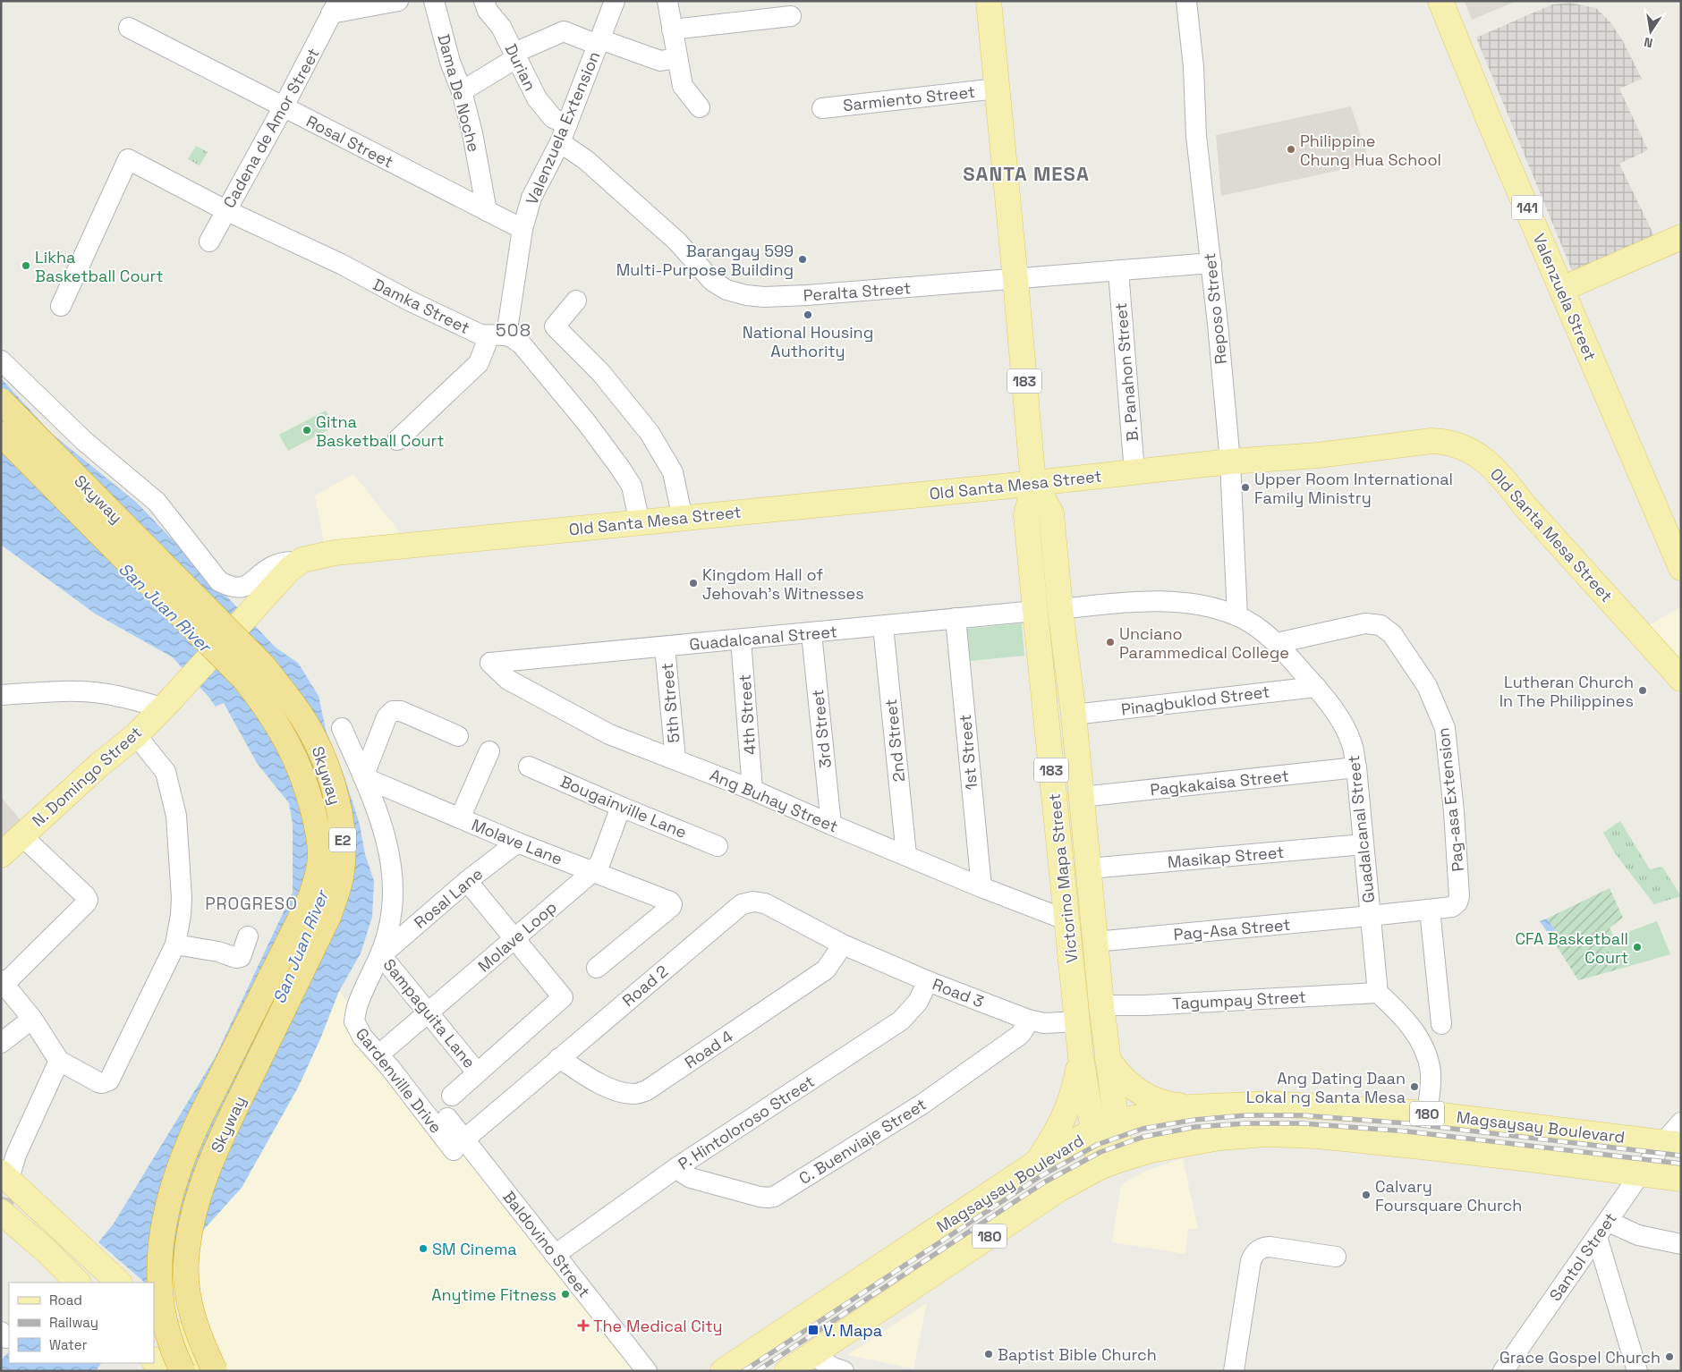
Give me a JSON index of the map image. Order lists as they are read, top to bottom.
{
  "streets": {
    "highway": ["Skyway", "E2"],
    "main road": [
      "141",
      "Valenzuela Street",
      "183",
      "Old Santa Mesa Street",
      "N. Domingo Street",
      "Victorino Mapa Street",
      "180",
      "Magsaysay Boulevard"
    ],
    "street": [
      "Durian",
      "Dama De Noche",
      "Sarmiento Street",
      "Cadena de Amor Street",
      "Valenzuela Extension",
      "Rosal Street",
      "Peralta Street",
      "Damka Street",
      "Reposo Street",
      "B. Panahon Street",
      "Guadalcanal Street",
      "Pinagbuklod Street",
      "5th Street",
      "4th Street",
      "3rd Street",
      "2nd Street",
      "1st Street",
      "Pagkakaisa Street",
      "Pag-asa Extension",
      "Ang Buhay Street",
      "Bougainville Lane",
      "Molave Lane",
      "Masikap Street",
      "Rosal Lane",
      "Pag-Asa Street",
      "Molave Loop",
      "Road 2",
      "Road 3",
      "Tagumpay Street",
      "Sampaguita Lane",
      "Road 4",
      "Gardenville Drive",
      "P. Hintoloroso Street",
      "C. Buenviaje Street",
      "Baldovino Street",
      "Santol Street"
    ]
  },
  "crossings": [
    ["Durian", "Valenzuela Extension"],
    ["Durian", "Peralta Street"],
    ["Dama De Noche", "Rosal Street"],
    ["Sarmiento Street", "Victorino Mapa Street"],
    ["Cadena de Amor Street", "Rosal Street"],
    ["Cadena de Amor Street", "Damka Street"],
    ["Valenzuela Extension", "Rosal Street"],
    ["Valenzuela Extension", "Peralta Street"],
    ["Valenzuela Extension", "Damka Street"],
    ["Peralta Street", "Reposo Street"],
    ["Peralta Street", "B. Panahon Street"],
    ["Peralta Street", "Victorino Mapa Street"],
    ["Damka Street", "Old Santa Mesa Street"],
    ["Reposo Street", "Old Santa Mesa Street"],
    ["Reposo Street", "Guadalcanal Street"],
    ["B. Panahon Street", "Old Santa Mesa Street"],
    ["Old Santa Mesa Street", "N. Domingo Street"],
    ["Old Santa Mesa Street", "Victorino Mapa Street"],
    ["Guadalcanal Street", "Pinagbuklod Street"],
    ["Guadalcanal Street", "5th Street"],
    ["Guadalcanal Street", "4th Street"],
    ["Guadalcanal Street", "3rd Street"],
    ["Guadalcanal Street", "2nd Street"],
    ["Guadalcanal Street", "1st Street"],
    ["Guadalcanal Street", "Pagkakaisa Street"],
    ["Guadalcanal Street", "Pag-asa Extension"],
    ["Guadalcanal Street", "Ang Buhay Street"],
    ["Guadalcanal Street", "Masikap Street"],
    ["Guadalcanal Street", "Victorino Mapa Street"],
    ["Guadalcanal Street", "Pag-Asa Street"],
    ["Guadalcanal Street", "Tagumpay Street"],
    ["Pinagbuklod Street", "Victorino Mapa Street"],
    ["5th Street", "Ang Buhay Street"],
    ["4th Street", "Ang Buhay Street"],
    ["3rd Street", "Ang Buhay Street"],
    ["2nd Street", "Ang Buhay Street"],
    ["1st Street", "Ang Buhay Street"],
    ["Pagkakaisa Street", "Victorino Mapa Street"],
    ["Pag-asa Extension", "Pag-Asa Street"],
    ["Ang Buhay Street", "Victorino Mapa Street"],
    ["Bougainville Lane", "Molave Loop"],
    ["Molave Lane", "Rosal Lane"],
    ["Molave Lane", "Molave Loop"],
    ["Molave Lane", "Gardenville Drive"],
    ["Masikap Street", "Victorino Mapa Street"],
    ["Victorino Mapa Street", "Pag-Asa Street"],
    ["Victorino Mapa Street", "Road 3"],
    ["Victorino Mapa Street", "Tagumpay Street"],
    ["Victorino Mapa Street", "Magsaysay Boulevard"],
    ["Rosal Lane", "Sampaguita Lane"],
    ["Rosal Lane", "Gardenville Drive"],
    ["Molave Loop", "Sampaguita Lane"],
    ["Road 2", "Road 3"],
    ["Road 2", "Road 4"],
    ["Road 2", "Gardenville Drive"],
    ["Road 2", "Baldovino Street"],
    ["Road 3", "Road 4"],
    ["Road 3", "P. Hintoloroso Street"],
    ["Road 3", "C. Buenviaje Street"],
    ["Sampaguita Lane", "Gardenville Drive"],
    ["Gardenville Drive", "Baldovino Street"],
    ["P. Hintoloroso Street", "C. Buenviaje Street"],
    ["P. Hintoloroso Street", "Baldovino Street"],
    ["Magsaysay Boulevard", "Santol Street"]
  ],
  "districts": ["SANTA MESA", "508", "PROGRESO"],
  "water": ["San Juan River"],
  "places": {
    "other": [
      "Philippine Chung Hua School",
      "Barangay 599 Multi-Purpose Building",
      "Likha Basketball Court",
      "National Housing Authority",
      "Gitna Basketball Court",
      "Upper Room International Family Ministry",
      "Kingdom Hall of Jehovah's Witnesses",
      "Unciano Parammedical College",
      "Lutheran Church In The Philippines",
      "CFA Basketball Court",
      "Ang Dating Daan Lokal ng Santa Mesa",
      "Calvary Foursquare Church",
      "SM Cinema",
      "Anytime Fitness",
      "Baptist Bible Church",
      "Grace Gospel Church"
    ],
    "health": ["The Medical City"],
    "transit": ["V. Mapa"]
  },
  "legend": ["Road", "Railway", "Water"],
  "north": "bottom"
}
